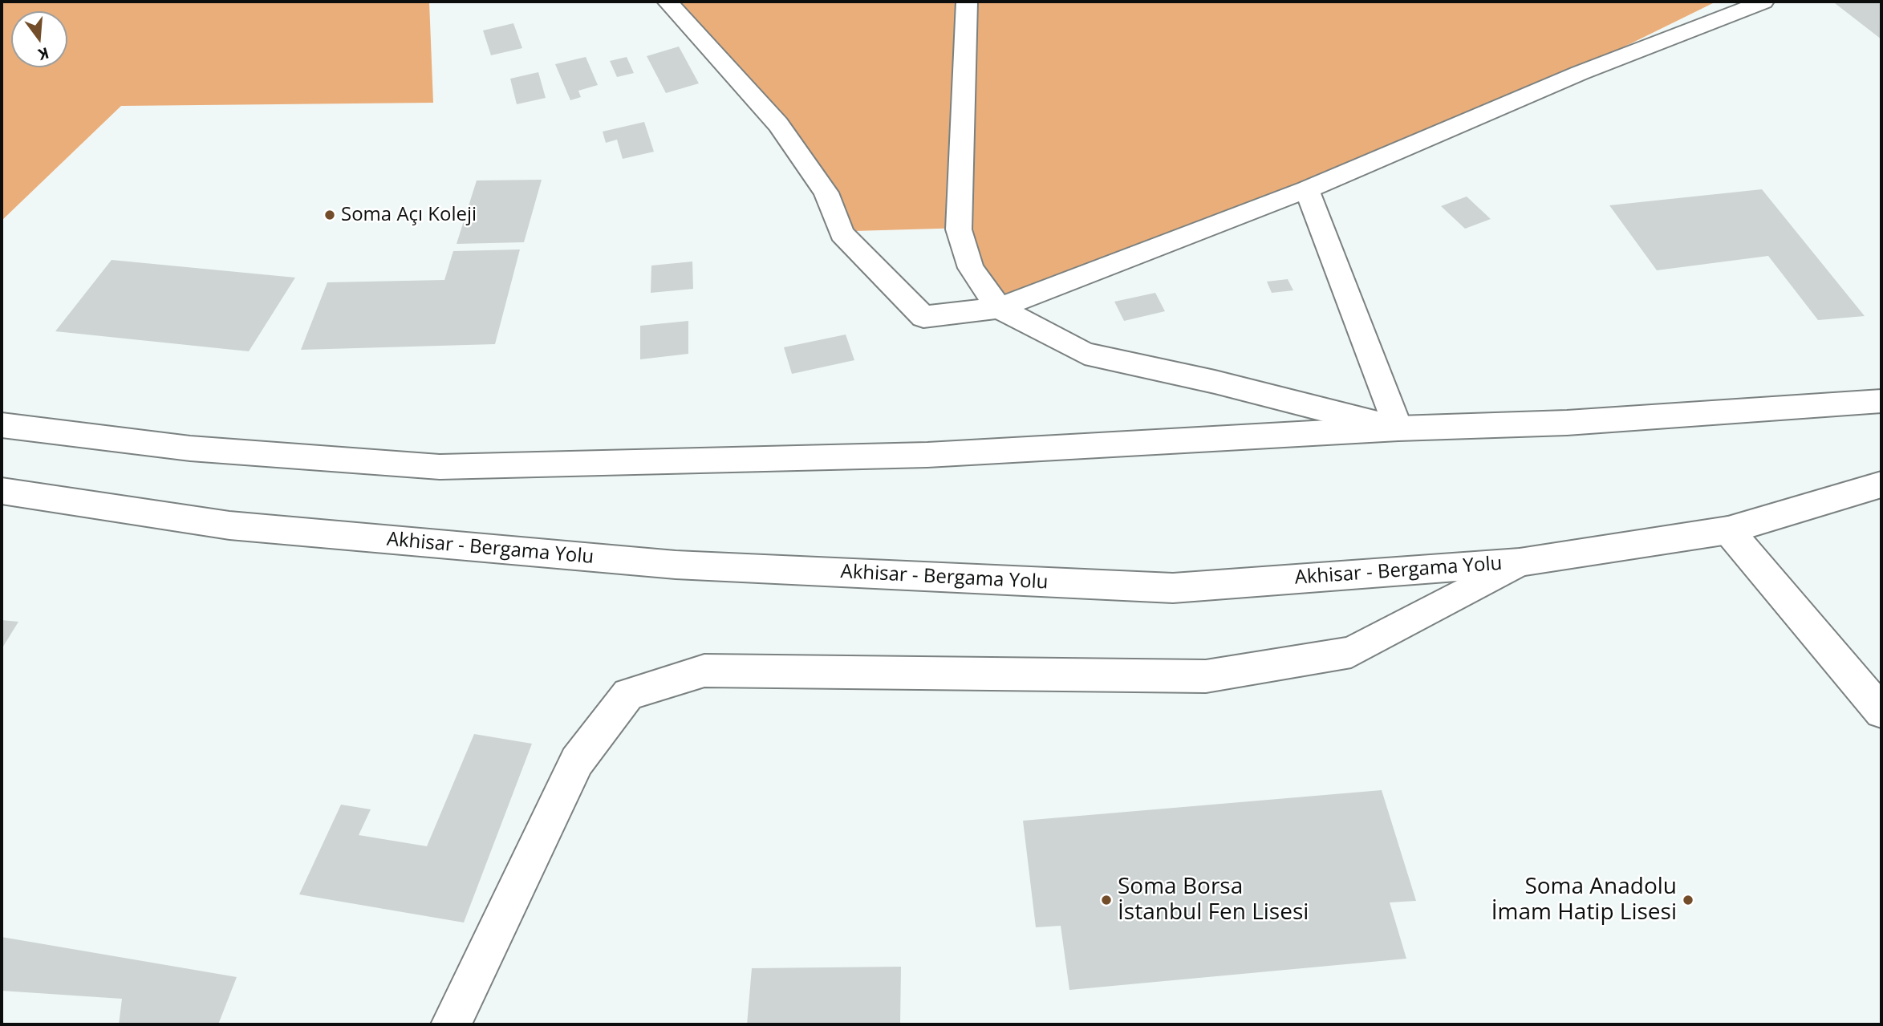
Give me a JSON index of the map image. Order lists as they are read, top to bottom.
{
  "streets": {
    "street": ["Akhisar - Bergama Yolu"]
  },
  "places": ["Soma Açı Koleji", "Soma Borsa İstanbul Fen Lisesi", "Soma Anadolu İmam Hatip Lisesi"],
  "north": "bottom"
}
